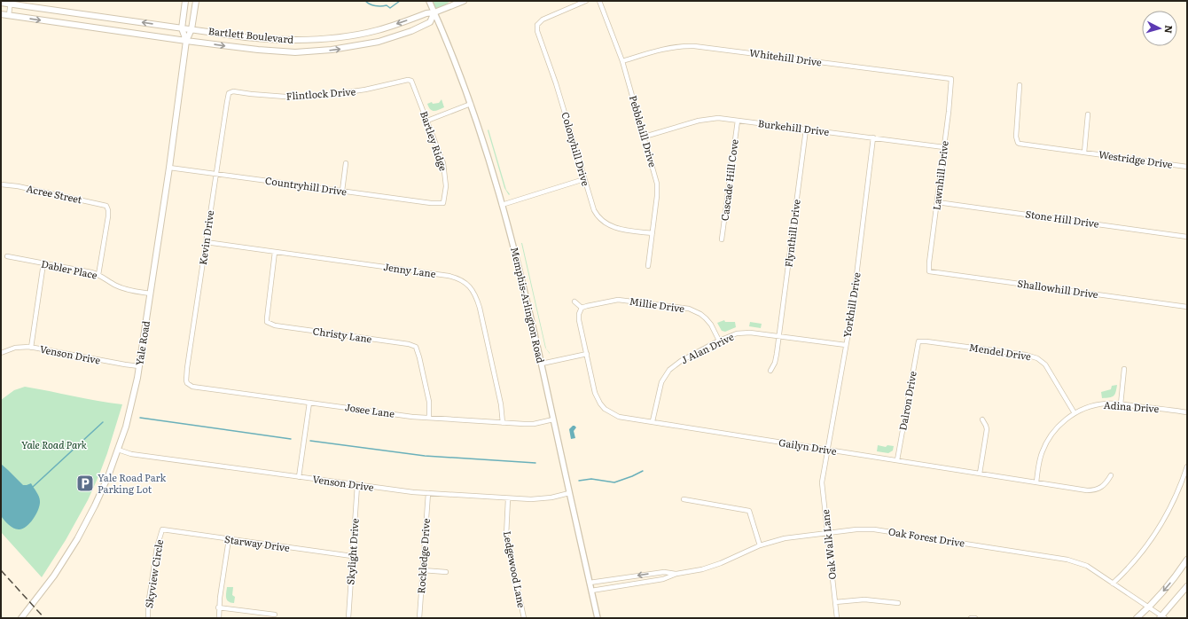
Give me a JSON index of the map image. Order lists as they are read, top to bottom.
{
  "streets": {
    "main road": ["Bartlett Boulevard", "Yale Road"],
    "street": [
      "Whitehill Drive",
      "Flintlock Drive",
      "Burkehill Drive",
      "Pebblehill Drive",
      "Bartley Ridge",
      "Colonyhill Drive",
      "Westridge Drive",
      "Lawnhill Drive",
      "Cascade Hill Cove",
      "Countryhill Drive",
      "Acree Street",
      "Stone Hill Drive",
      "Flynthill Drive",
      "Kevin Drive",
      "Dabler Place",
      "Jenny Lane",
      "Shallowhill Drive",
      "Memphis-Arlington Road",
      "Millie Drive",
      "Yorkhill Drive",
      "Christy Lane",
      "J Alan Drive",
      "Mendel Drive",
      "Venson Drive",
      "Dalron Drive",
      "Adina Drive",
      "Josee Lane",
      "Gailyn Drive",
      "Oak Forest Drive",
      "Starway Drive",
      "Oak Walk Lane",
      "Skylight Drive",
      "Rockledge Drive",
      "Ledgewood Lane",
      "Skyview Circle"
    ]
  },
  "crossings": [
    ["Bartlett Boulevard", "Memphis-Arlington Road"],
    ["Bartlett Boulevard", "Yale Road"],
    ["Whitehill Drive", "Pebblehill Drive"],
    ["Whitehill Drive", "Lawnhill Drive"],
    ["Flintlock Drive", "Bartley Ridge"],
    ["Flintlock Drive", "Kevin Drive"],
    ["Burkehill Drive", "Pebblehill Drive"],
    ["Burkehill Drive", "Lawnhill Drive"],
    ["Burkehill Drive", "Cascade Hill Cove"],
    ["Burkehill Drive", "Flynthill Drive"],
    ["Burkehill Drive", "Yorkhill Drive"],
    ["Pebblehill Drive", "Colonyhill Drive"],
    ["Bartley Ridge", "Countryhill Drive"],
    ["Lawnhill Drive", "Stone Hill Drive"],
    ["Lawnhill Drive", "Shallowhill Drive"],
    ["Countryhill Drive", "Kevin Drive"],
    ["Countryhill Drive", "Yale Road"],
    ["Acree Street", "Dabler Place"],
    ["Flynthill Drive", "J Alan Drive"],
    ["Kevin Drive", "Jenny Lane"],
    ["Kevin Drive", "Josee Lane"],
    ["Dabler Place", "Yale Road"],
    ["Jenny Lane", "Christy Lane"],
    ["Jenny Lane", "Josee Lane"],
    ["Memphis-Arlington Road", "Venson Drive"],
    ["Memphis-Arlington Road", "Josee Lane"],
    ["Memphis-Arlington Road", "Oak Forest Drive"],
    ["Millie Drive", "J Alan Drive"],
    ["Millie Drive", "Gailyn Drive"],
    ["Yorkhill Drive", "J Alan Drive"],
    ["Yorkhill Drive", "Gailyn Drive"],
    ["Yorkhill Drive", "Oak Walk Lane"],
    ["Christy Lane", "Josee Lane"],
    ["Yale Road", "Venson Drive"],
    ["J Alan Drive", "Gailyn Drive"],
    ["Mendel Drive", "Dalron Drive"],
    ["Mendel Drive", "Adina Drive"],
    ["Venson Drive", "Skylight Drive"],
    ["Venson Drive", "Rockledge Drive"],
    ["Venson Drive", "Ledgewood Lane"],
    ["Dalron Drive", "Gailyn Drive"],
    ["Adina Drive", "Gailyn Drive"],
    ["Oak Forest Drive", "Oak Walk Lane"],
    ["Starway Drive", "Skylight Drive"],
    ["Starway Drive", "Skyview Circle"]
  ],
  "parks": ["Yale Road Park"],
  "places": {
    "parking": ["Yale Road Park Parking Lot"]
  },
  "north": "right"
}
